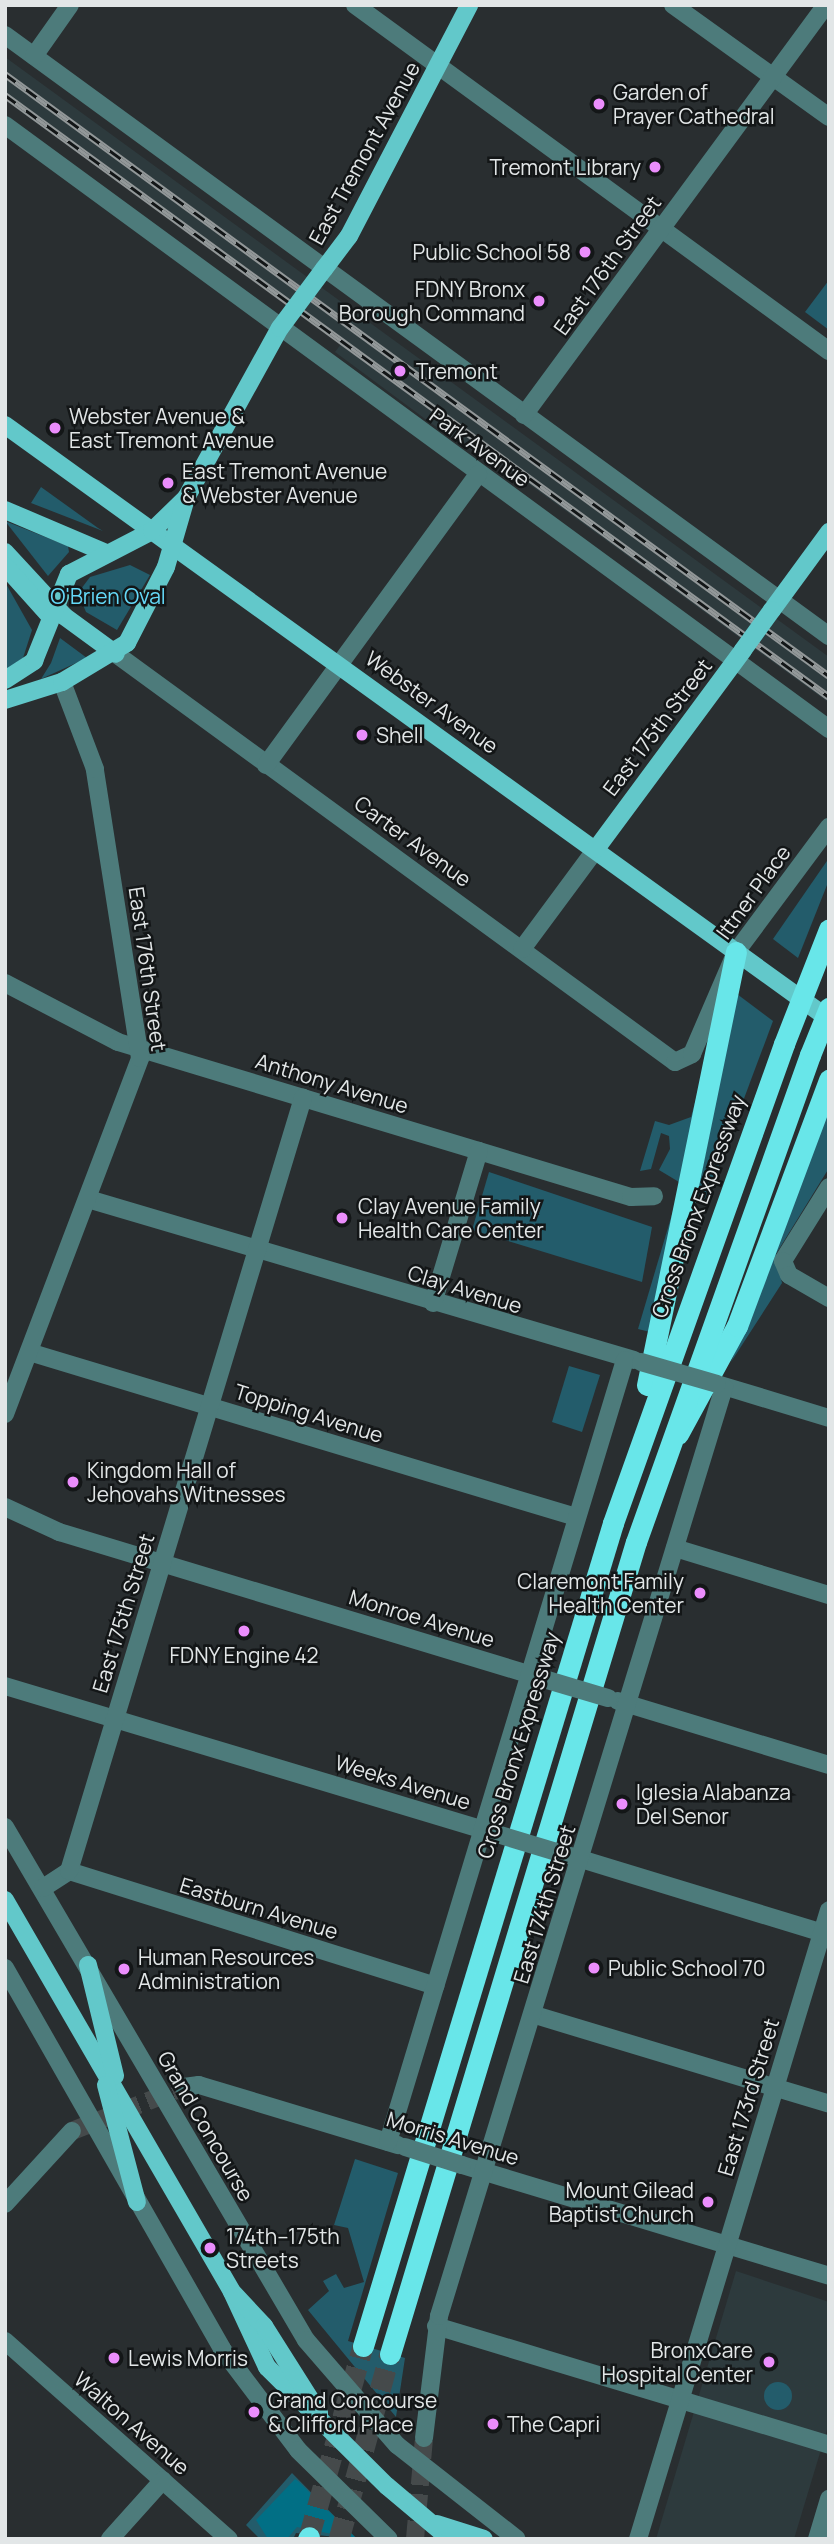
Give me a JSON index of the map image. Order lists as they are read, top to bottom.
{
  "streets": {
    "highway": ["Cross Bronx Expressway"],
    "main road": ["East Tremont Avenue", "Webster Avenue", "East 175th Street"],
    "street": [
      "East 176th Street",
      "Park Avenue",
      "Carter Avenue",
      "Ittner Place",
      "Anthony Avenue",
      "Clay Avenue",
      "Topping Avenue",
      "Monroe Avenue",
      "Weeks Avenue",
      "East 174th Street",
      "Eastburn Avenue",
      "East 173rd Street",
      "Grand Concourse",
      "Morris Avenue",
      "Walton Avenue"
    ]
  },
  "crossings": [
    ["East Tremont Avenue", "East 176th Street"],
    ["East Tremont Avenue", "Park Avenue"],
    ["East Tremont Avenue", "Webster Avenue"],
    ["East Tremont Avenue", "Carter Avenue"],
    ["East 176th Street", "Anthony Avenue"],
    ["East 176th Street", "Clay Avenue"],
    ["East 176th Street", "Topping Avenue"],
    ["Park Avenue", "East 175th Street"],
    ["Webster Avenue", "East 175th Street"],
    ["Webster Avenue", "Ittner Place"],
    ["East 175th Street", "Carter Avenue"],
    ["East 175th Street", "Anthony Avenue"],
    ["East 175th Street", "Clay Avenue"],
    ["East 175th Street", "Topping Avenue"],
    ["East 175th Street", "Monroe Avenue"],
    ["East 175th Street", "Weeks Avenue"],
    ["East 175th Street", "Eastburn Avenue"],
    ["Carter Avenue", "Ittner Place"],
    ["Clay Avenue", "East 174th Street"],
    ["Monroe Avenue", "East 174th Street"],
    ["Weeks Avenue", "East 174th Street"],
    ["Weeks Avenue", "East 173rd Street"],
    ["East 174th Street", "Morris Avenue"],
    ["East 173rd Street", "Morris Avenue"]
  ],
  "parks": ["O'Brien Oval"],
  "places": [
    "Garden of Prayer Cathedral",
    "Tremont Library",
    "Public School 58",
    "FDNY Bronx Borough Command",
    "Tremont",
    "Webster Avenue & East Tremont Avenue",
    "East Tremont Avenue & Webster Avenue",
    "Shell",
    "Clay Avenue Family Health Care Center",
    "Kingdom Hall of Jehovahs Witnesses",
    "Claremont Family Health Center",
    "FDNY Engine 42",
    "Iglesia Alabanza Del Senor",
    "Public School 70",
    "Human Resources Administration",
    "Mount Gilead Baptist Church",
    "174th–175th Streets",
    "Lewis Morris",
    "BronxCare Hospital Center",
    "Grand Concourse & Clifford Place",
    "The Capri"
  ]
}
